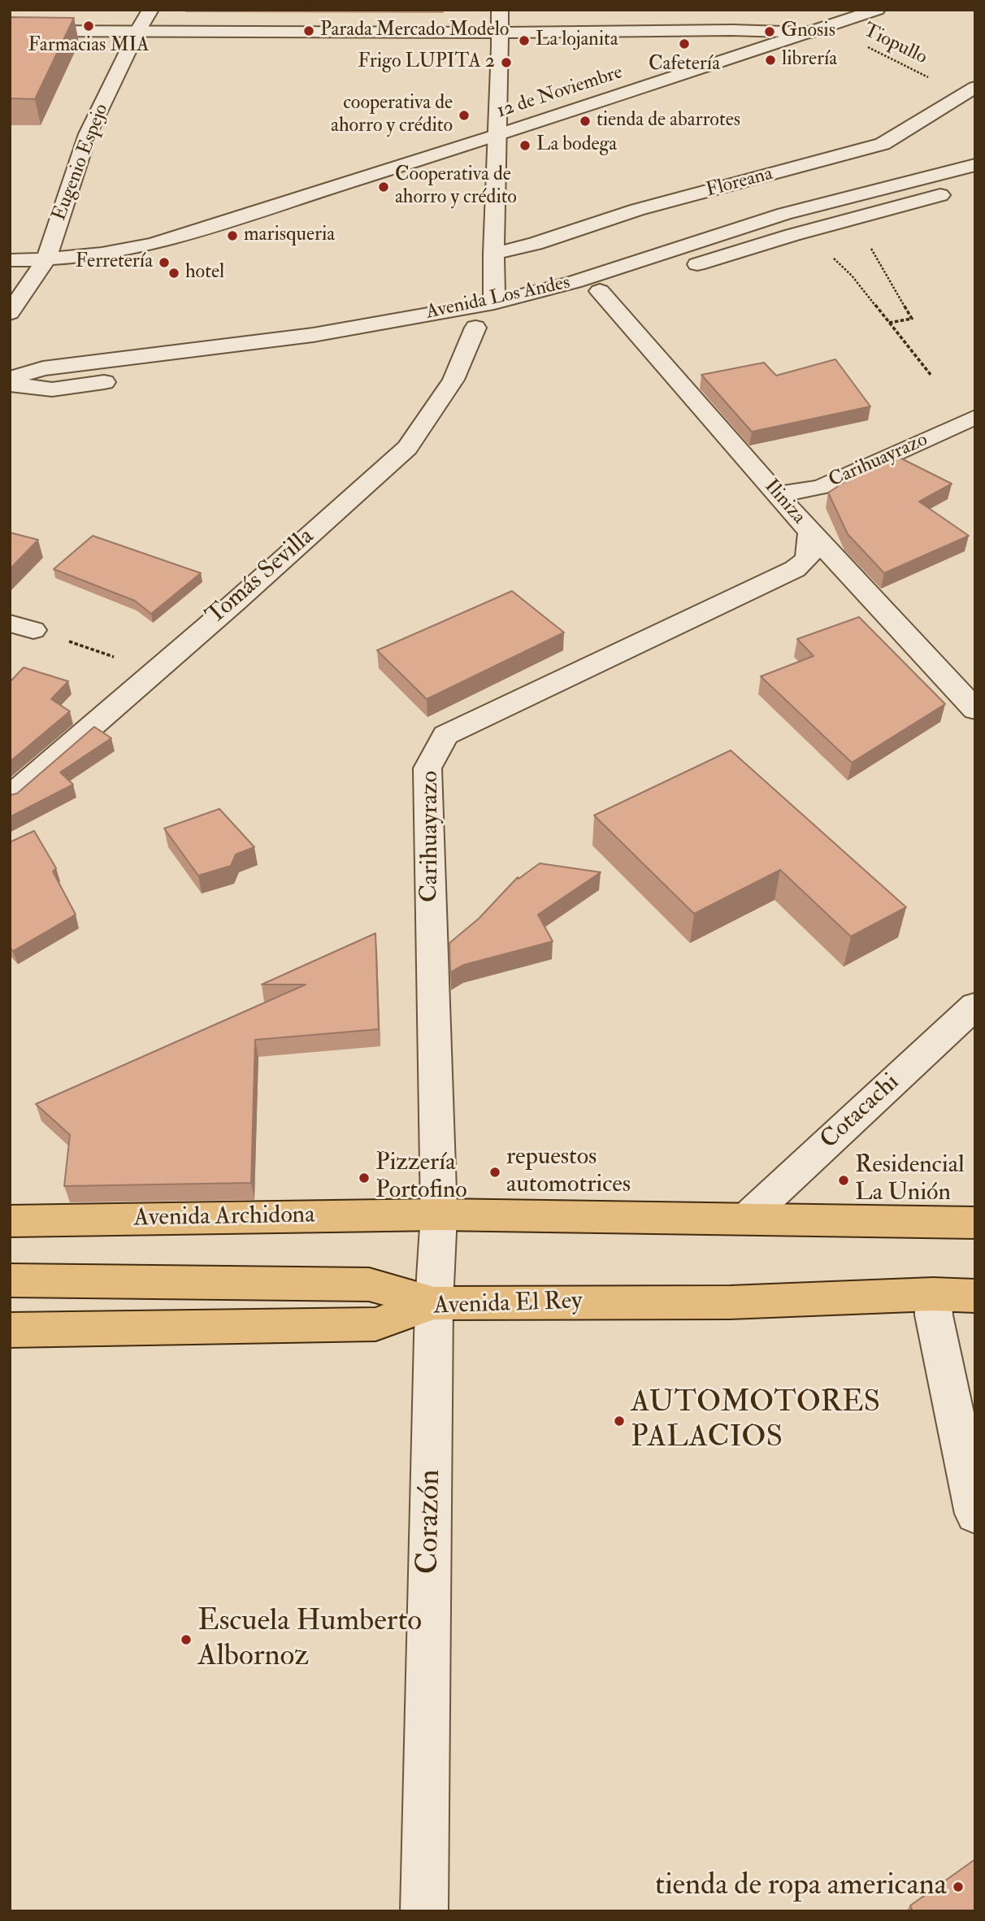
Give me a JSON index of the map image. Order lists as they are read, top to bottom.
{
  "streets": {
    "main road": ["Avenida Archidona", "Avenida El Rey"],
    "street": [
      "12 de Noviembre",
      "Eugenio Espejo",
      "Floreana",
      "Avenida Los Andes",
      "Carihuayrazo",
      "Iliniza",
      "Tomás Sevilla",
      "Cotacachi",
      "Corazón"
    ],
    "path": ["Tiopullo"]
  },
  "crossings": [
    ["Tiopullo", "12 de Noviembre"],
    ["Tiopullo", "Floreana"],
    ["12 de Noviembre", "Eugenio Espejo"],
    ["Avenida Los Andes", "Iliniza"],
    ["Avenida Los Andes", "Tomás Sevilla"],
    ["Carihuayrazo", "Iliniza"],
    ["Carihuayrazo", "Avenida Archidona"],
    ["Carihuayrazo", "Avenida El Rey"],
    ["Carihuayrazo", "Corazón"],
    ["Avenida El Rey", "Corazón"]
  ],
  "places": [
    "Farmacias MIA",
    "Parada Mercado Modelo",
    "Gnosis",
    "La lojanita",
    "Cafetería",
    "librería",
    "Frigo LUPITA 2",
    "cooperativa de ahorro y crédito",
    "tienda de abarrotes",
    "La bodega",
    "Cooperativa de ahorro y crédito",
    "marisqueria",
    "Ferretería",
    "hotel",
    "repuestos automotrices",
    "Pizzería Portofino",
    "Residencial La Unión",
    "AUTOMOTORES PALACIOS",
    "Escuela Humberto Albornoz",
    "tienda de ropa americana"
  ]
}
